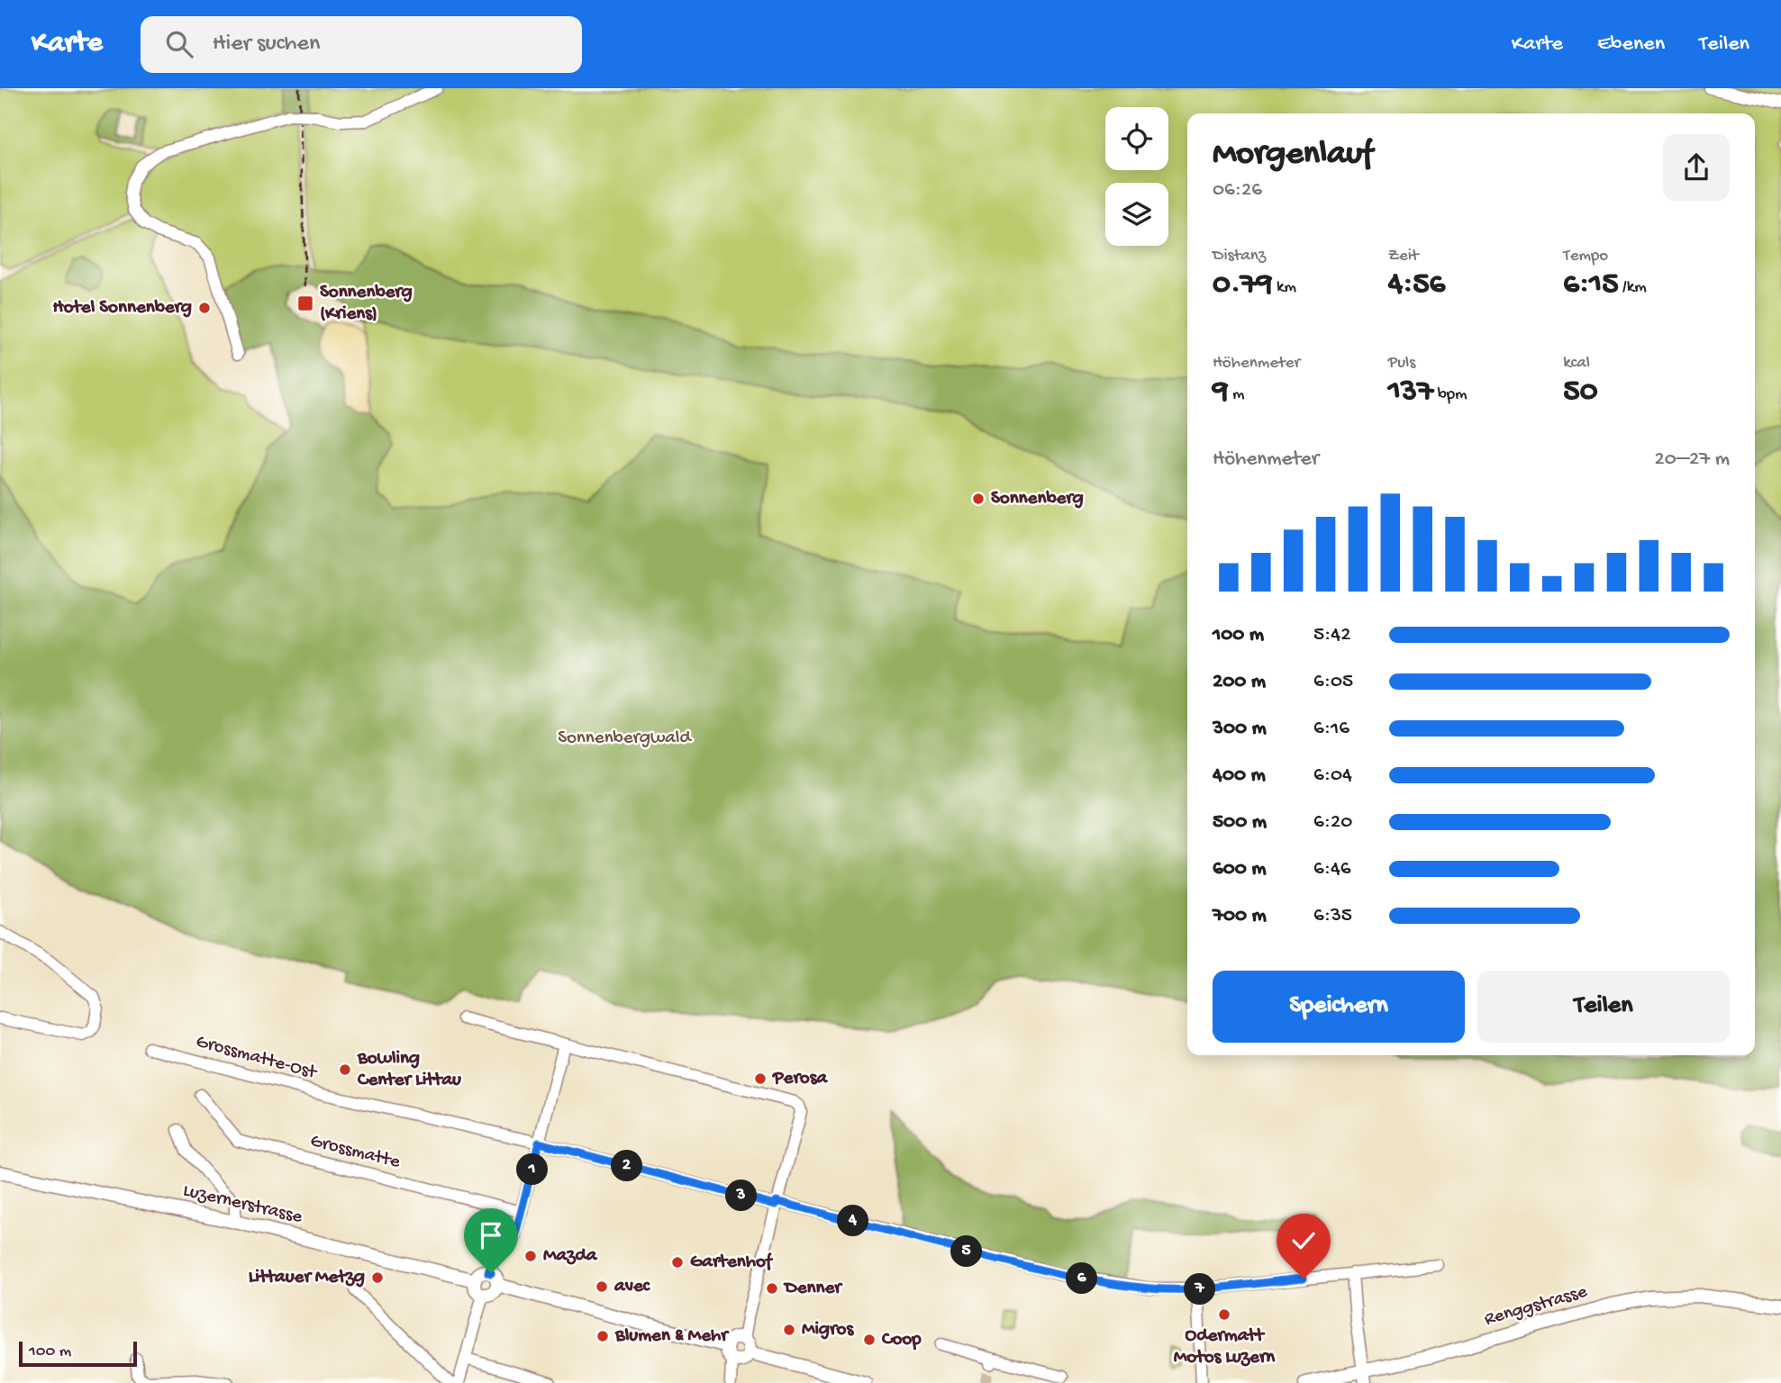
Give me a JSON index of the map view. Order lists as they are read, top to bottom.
{
  "streets": {
    "main road": ["Luzernerstrasse", "Renggstrasse"],
    "street": ["Grossmatte-Ost", "Grossmatte"]
  },
  "parks": ["Sonnenbergwald"],
  "places": {
    "transit": ["Sonnenberg (Kriens)"],
    "other": [
      "Hotel Sonnenberg",
      "Sonnenberg",
      "Bowling Center Littau",
      "Perosa",
      "Mazda",
      "Gartenhof",
      "Littauer Metzg",
      "avec",
      "Denner",
      "Odermatt Motos Luzern",
      "Migros",
      "Blumen & Mehr",
      "Coop"
    ]
  },
  "scale_bar": "100 m",
  "page": {
    "header": "Karte",
    "search": "Hier suchen",
    "nav": ["Karte", "Ebenen", "Teilen"],
    "heading": ["Morgenlauf", "06:26"],
    "stats": [
      ["Distanz", "0.79 km"],
      ["Zeit", "4:56"],
      ["Tempo", "6:15 /km"],
      ["Höhenmeter", "9 m"],
      ["Puls", "137 bpm"],
      ["kcal", "50"]
    ],
    "chart": ["Höhenmeter", "20–27 m"],
    "list": [
      {
        "name": "100 m",
        "note": "5:42"
      },
      {
        "name": "200 m",
        "note": "6:05"
      },
      {
        "name": "300 m",
        "note": "6:16"
      },
      {
        "name": "400 m",
        "note": "6:04"
      },
      {
        "name": "500 m",
        "note": "6:20"
      },
      {
        "name": "600 m",
        "note": "6:46"
      },
      {
        "name": "700 m",
        "note": "6:35"
      }
    ],
    "buttons": ["Speichern", "Teilen"],
    "pins": [
      "2",
      "1",
      "3",
      "4",
      "5",
      "6",
      "7"
    ],
    "scale": "100 m"
  }
}
